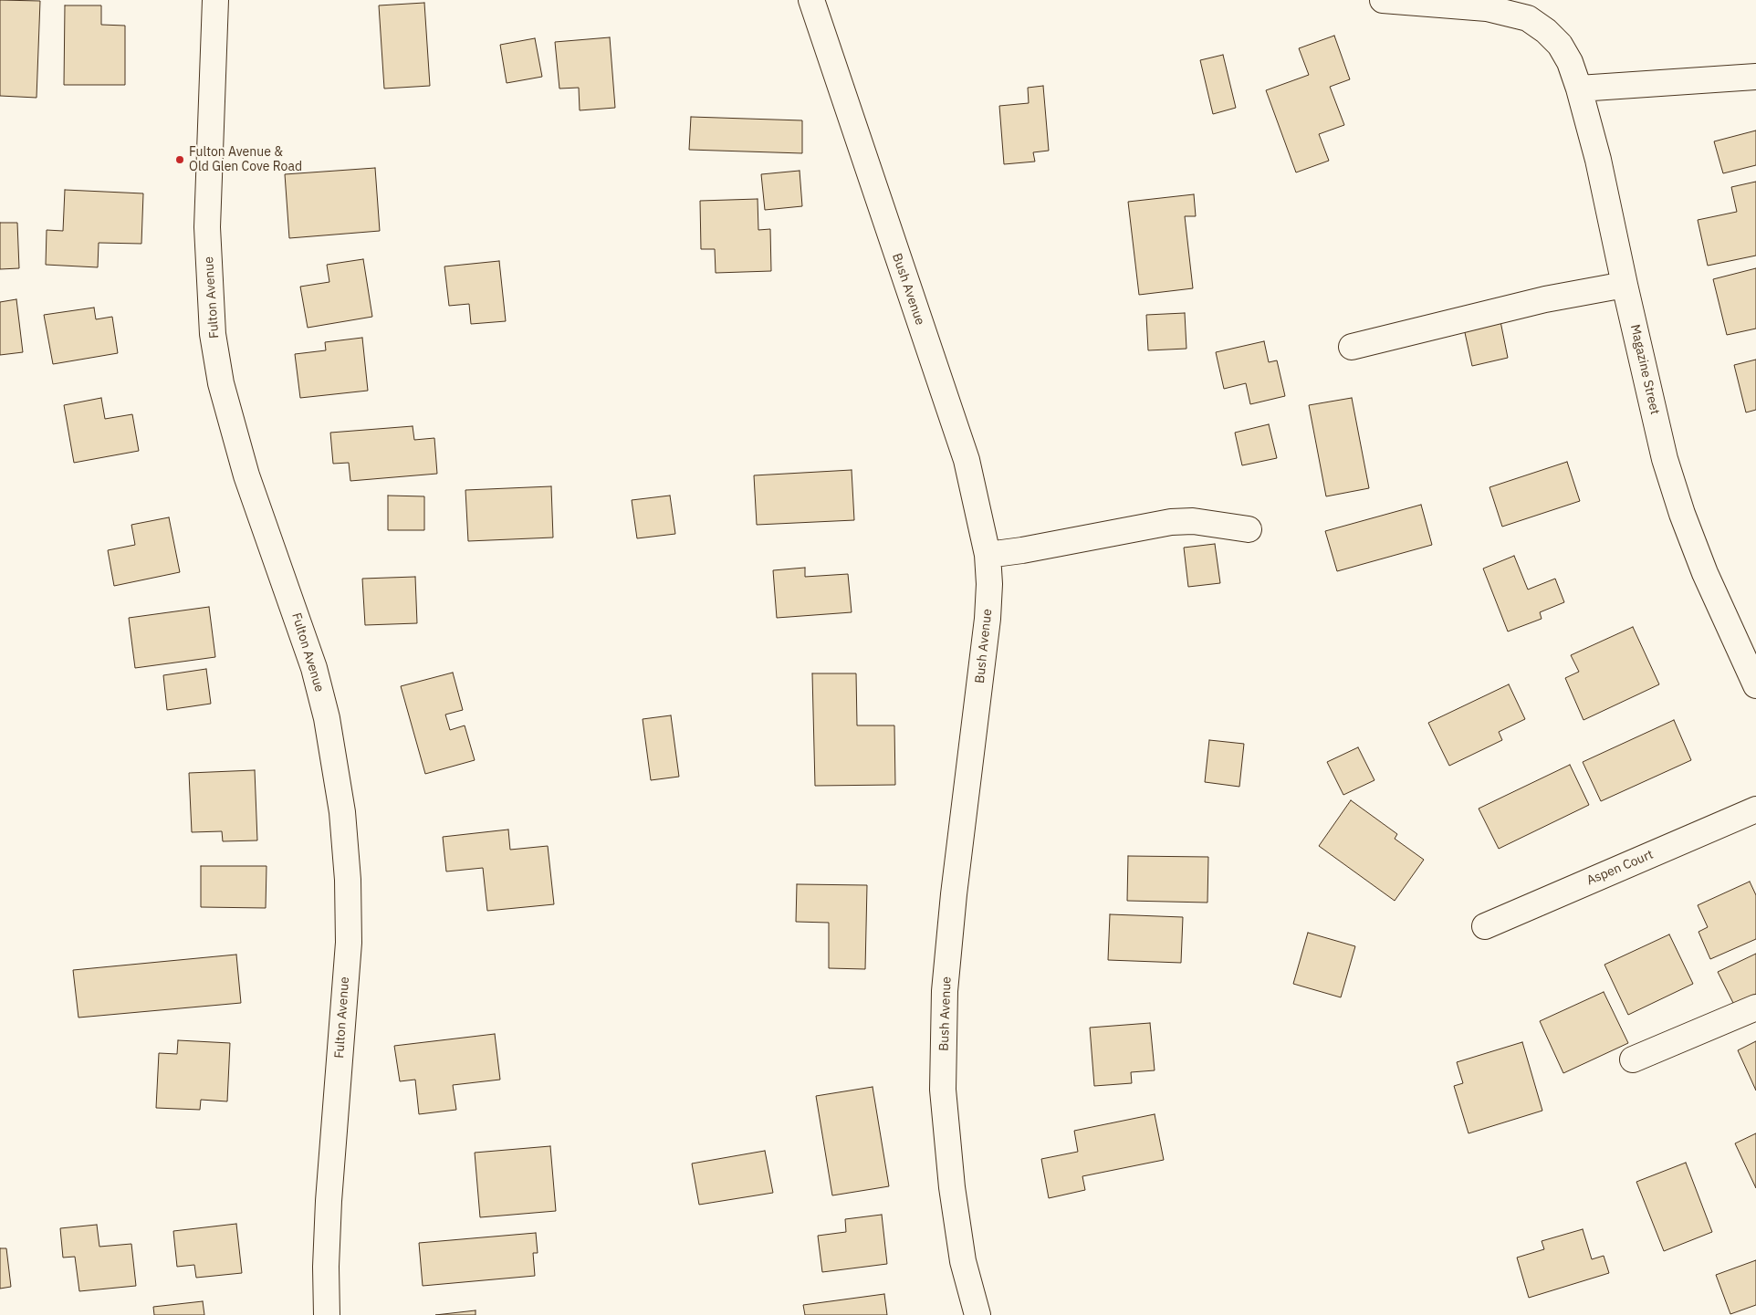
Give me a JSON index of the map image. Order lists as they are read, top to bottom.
{
  "streets": {
    "street": [
      "Bush Avenue",
      "Fulton Avenue",
      "Magazine Street",
      "Aspen Court"
    ]
  },
  "places": ["Fulton Avenue & Old Glen Cove Road"]
}
